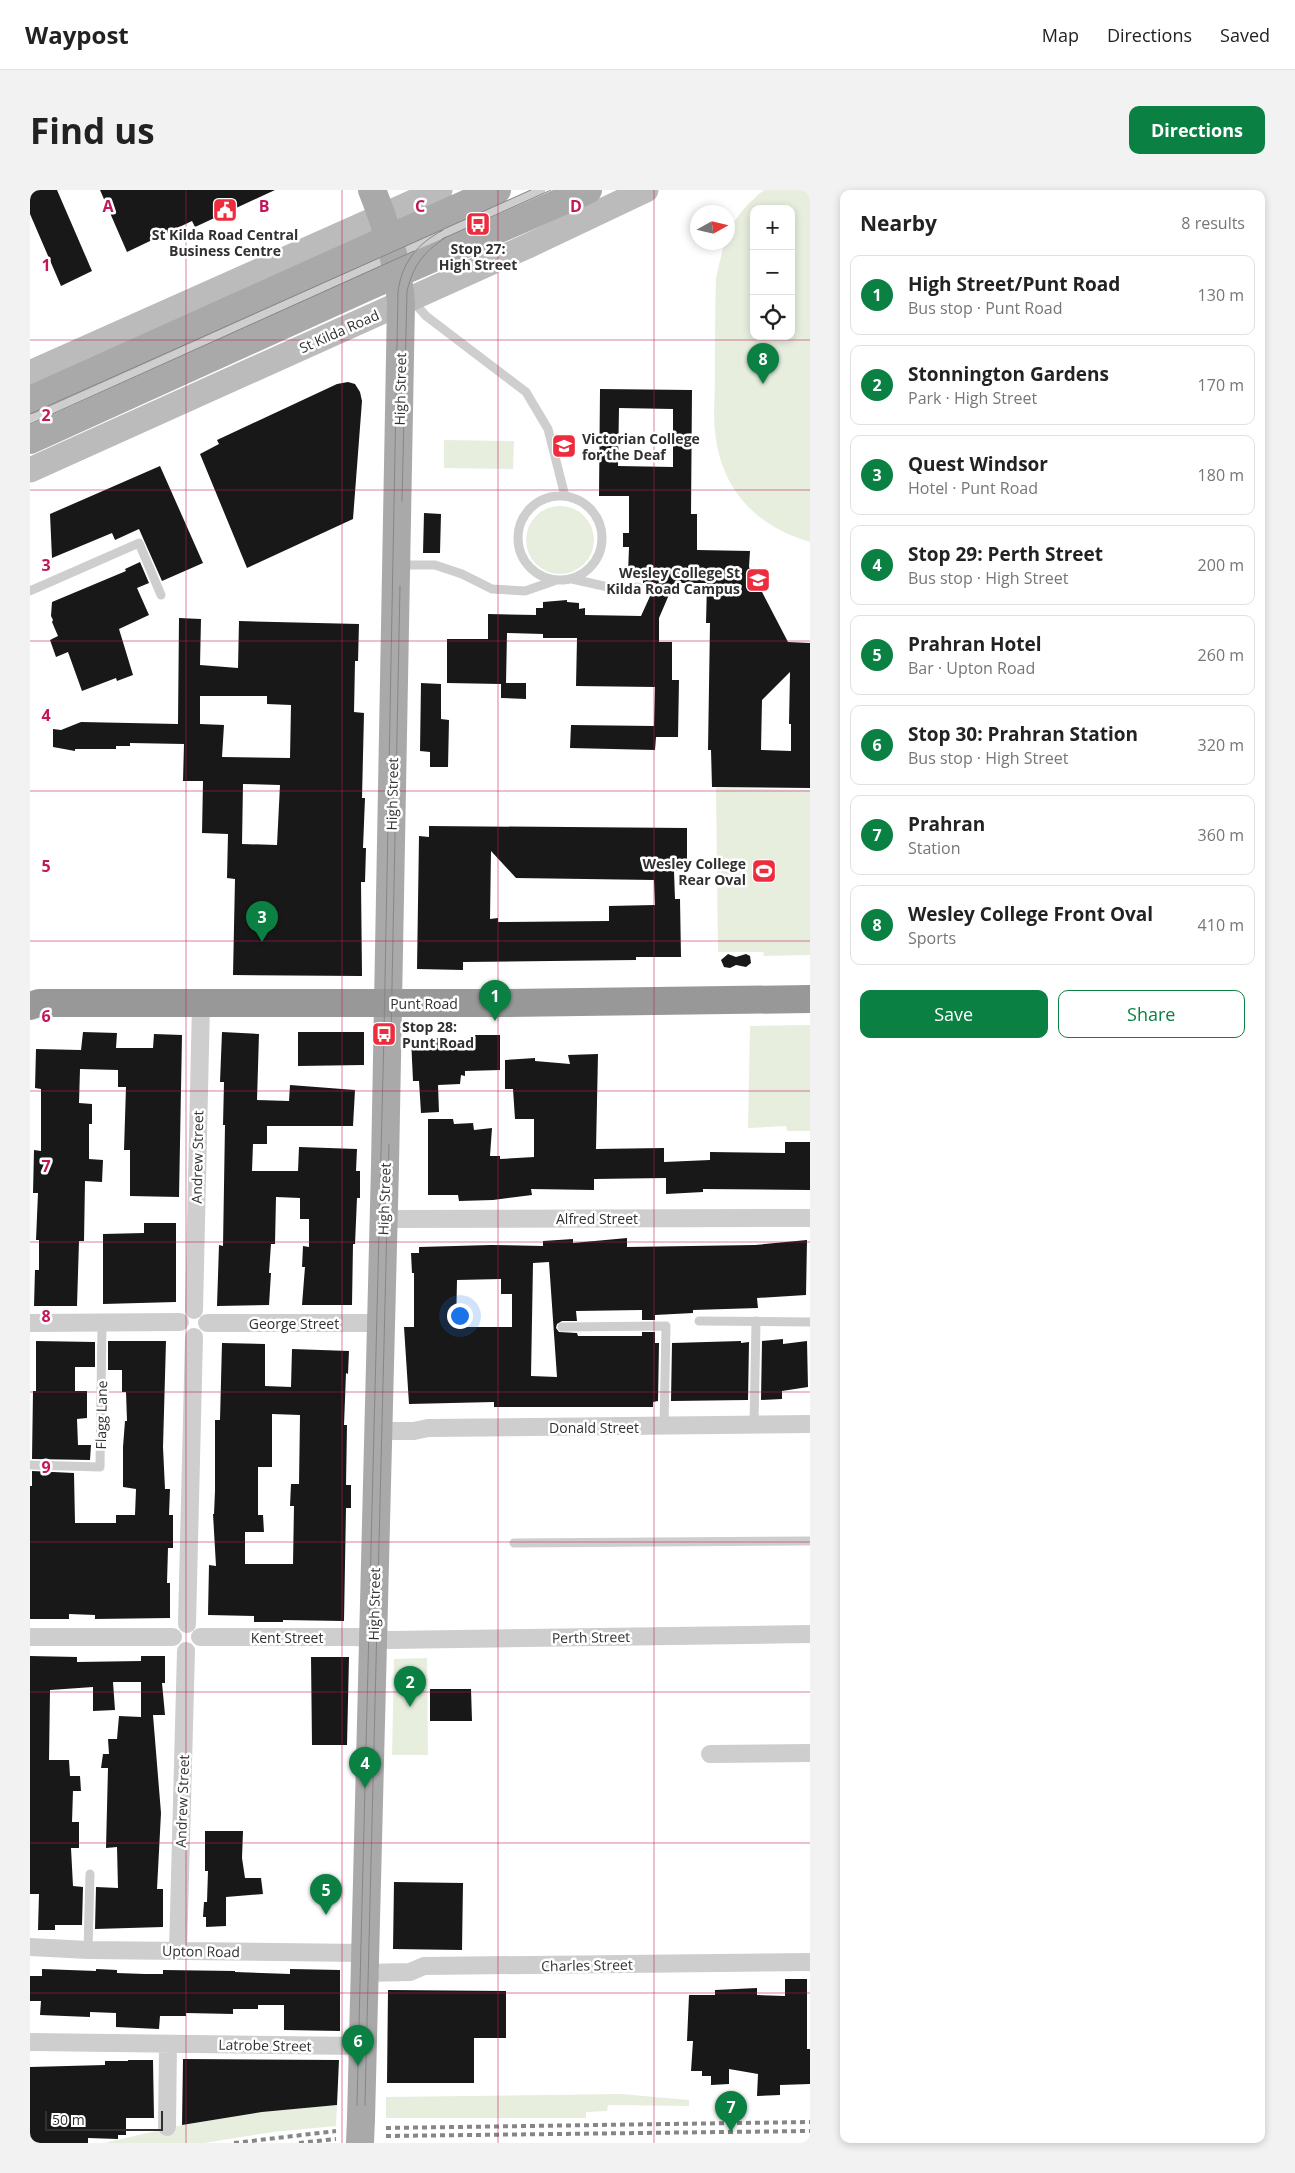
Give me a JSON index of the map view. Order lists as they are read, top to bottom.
{
  "streets": {
    "highway": ["Punt Road"],
    "main road": ["St Kilda Road", "High Street"],
    "street": [
      "Andrew Street",
      "Alfred Street",
      "George Street",
      "Donald Street",
      "Kent Street",
      "Perth Street",
      "Upton Road",
      "Charles Street",
      "Latrobe Street"
    ],
    "lane": ["Flagg Lane"]
  },
  "crossings": [
    ["St Kilda Road", "High Street"],
    ["High Street", "Punt Road"],
    ["High Street", "Alfred Street"],
    ["High Street", "George Street"],
    ["High Street", "Donald Street"],
    ["High Street", "Kent Street"],
    ["High Street", "Perth Street"],
    ["High Street", "Upton Road"],
    ["High Street", "Charles Street"],
    ["High Street", "Latrobe Street"],
    ["Punt Road", "Andrew Street"],
    ["Andrew Street", "George Street"],
    ["Andrew Street", "Kent Street"],
    ["Andrew Street", "Upton Road"],
    ["Kent Street", "Perth Street"],
    ["Upton Road", "Charles Street"]
  ],
  "places": {
    "public building": ["St Kilda Road Central Business Centre"],
    "bus stop": ["Stop 27: High Street", "Stop 28: Punt Road"],
    "school or university": ["Victorian College for the Deaf", "Wesley College St Kilda Road Campus"],
    "sports": ["Wesley College Rear Oval"]
  },
  "scale_bar": "50 m",
  "north": "right",
  "page": {
    "header": "Waypost",
    "nav": ["Map", "Directions", "Saved"],
    "buttons": [
      "Directions",
      ["Save", "Share"]
    ],
    "title": "Find us",
    "heading": ["Nearby", "8 results"],
    "map_buttons": ["+", "−"],
    "list": [
      {
        "mark": "1",
        "name": "High Street/Punt Road",
        "note": "Bus stop · Punt Road",
        "value": "130 m"
      },
      {
        "mark": "2",
        "name": "Stonnington Gardens",
        "note": "Park · High Street",
        "value": "170 m"
      },
      {
        "mark": "3",
        "name": "Quest Windsor",
        "note": "Hotel · Punt Road",
        "value": "180 m"
      },
      {
        "mark": "4",
        "name": "Stop 29: Perth Street",
        "note": "Bus stop · High Street",
        "value": "200 m"
      },
      {
        "mark": "5",
        "name": "Prahran Hotel",
        "note": "Bar · Upton Road",
        "value": "260 m"
      },
      {
        "mark": "6",
        "name": "Stop 30: Prahran Station",
        "note": "Bus stop · High Street",
        "value": "320 m"
      },
      {
        "mark": "7",
        "name": "Prahran",
        "note": "Station",
        "value": "360 m"
      },
      {
        "mark": "8",
        "name": "Wesley College Front Oval",
        "note": "Sports",
        "value": "410 m"
      }
    ],
    "pins": [
      "8",
      "3",
      "1",
      "2",
      "4",
      "5",
      "6",
      "7"
    ],
    "scale": "50 m"
  },
  "grid": {
    "columns": [
      "A",
      "B",
      "C",
      "D"
    ],
    "rows": [
      "1",
      "2",
      "3",
      "4",
      "5",
      "6",
      "7",
      "8",
      "9"
    ]
  }
}
